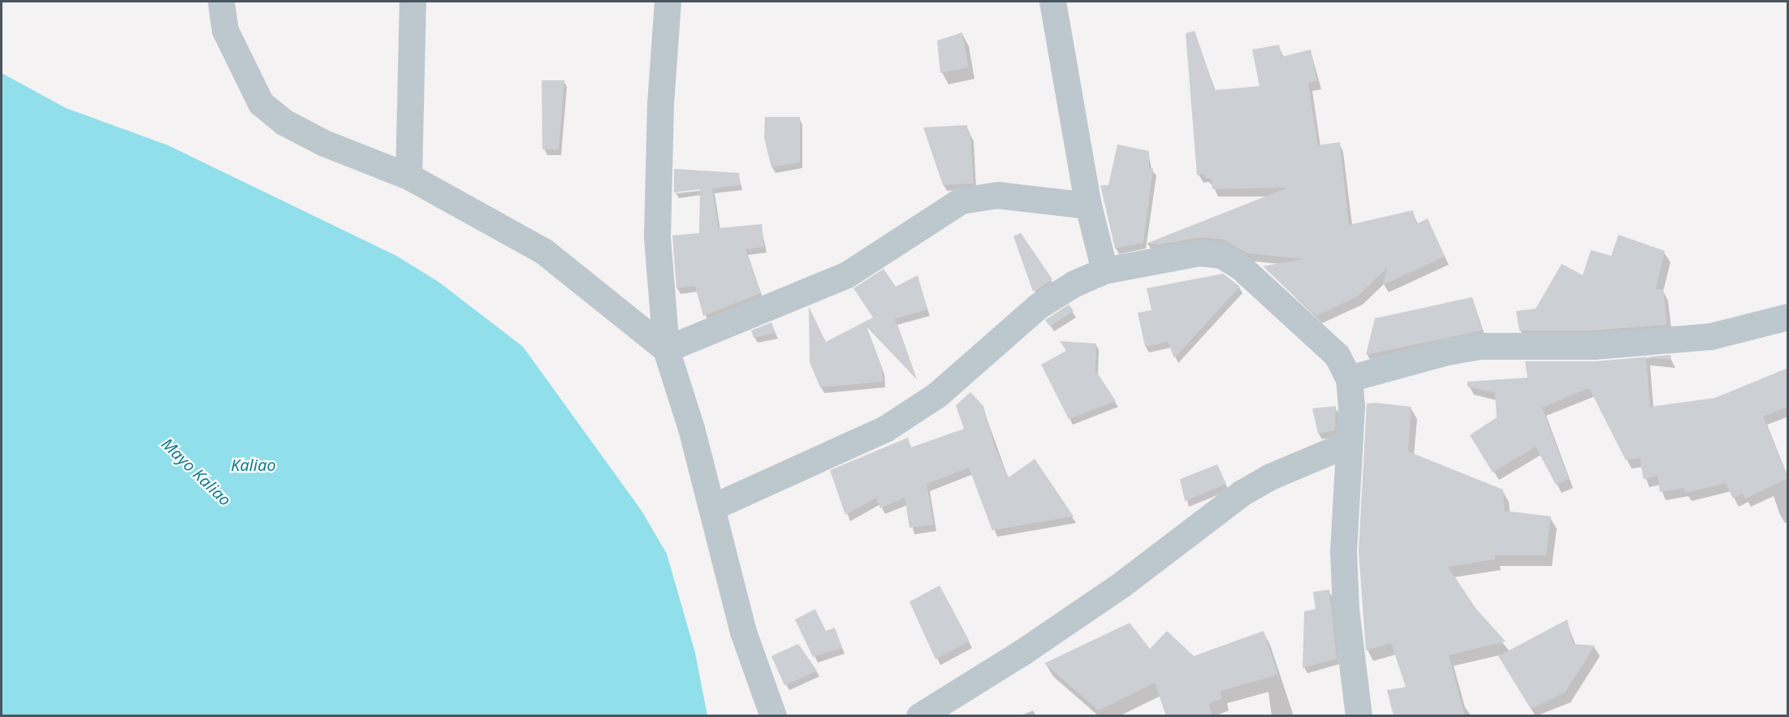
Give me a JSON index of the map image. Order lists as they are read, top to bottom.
{
  "water": ["Kaliao", "Mayo Kaliao"]
}
